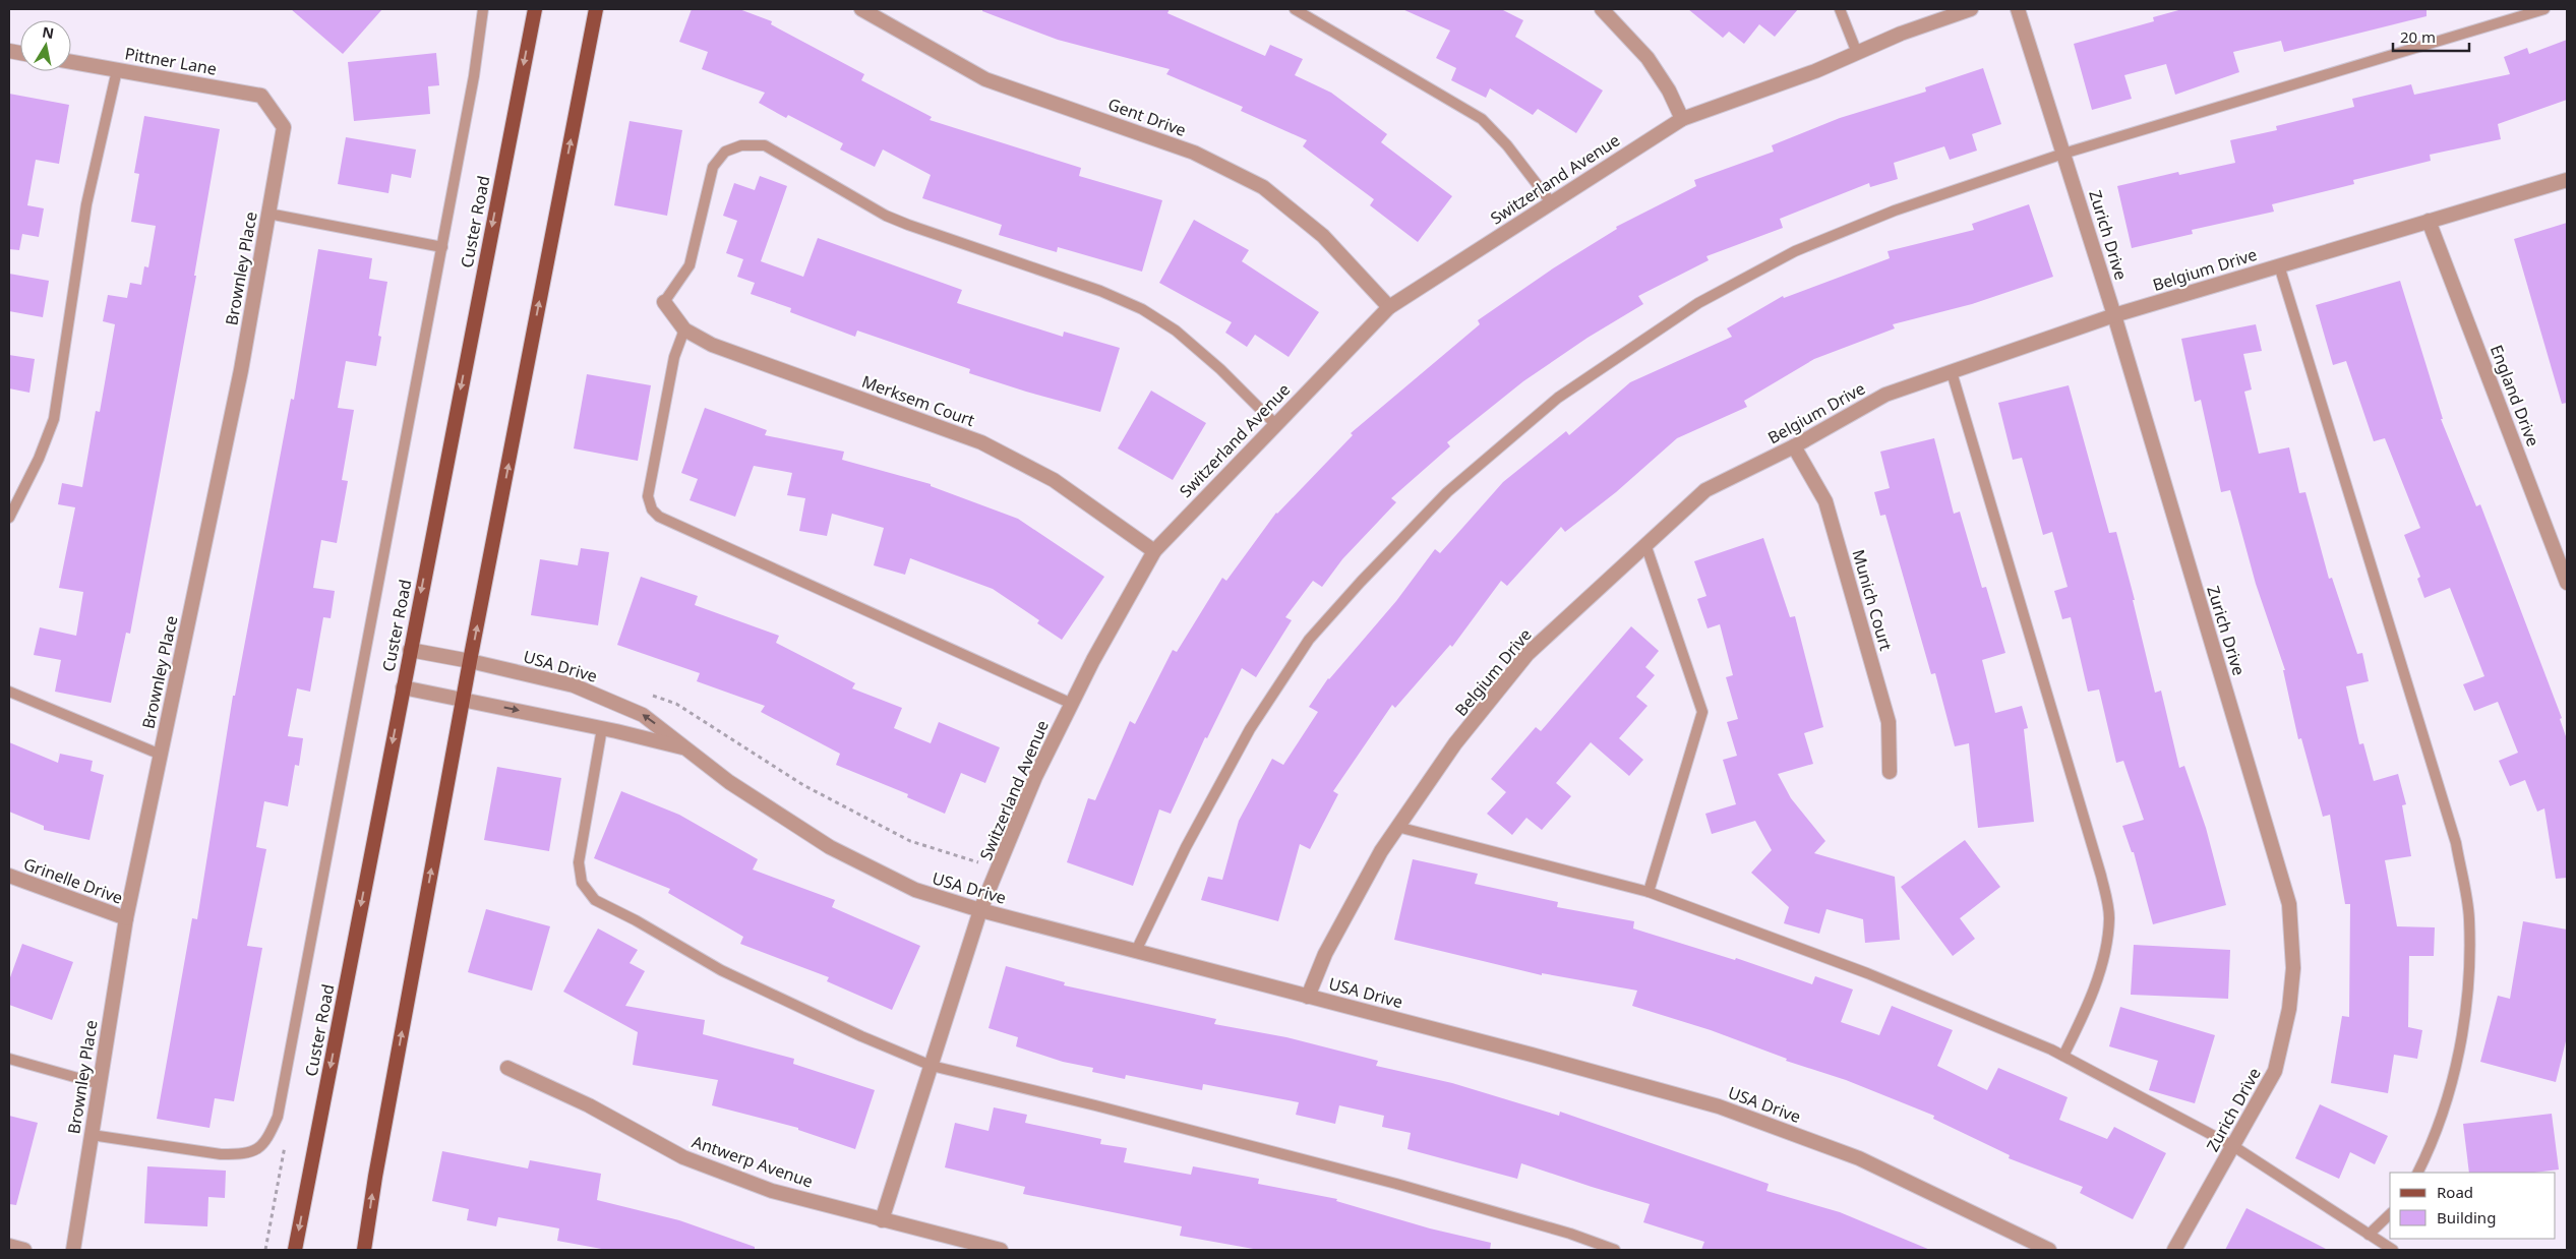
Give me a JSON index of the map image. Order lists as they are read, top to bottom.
{
  "streets": {
    "main road": ["Custer Road"],
    "street": [
      "Pittner Lane",
      "Gent Drive",
      "Switzerland Avenue",
      "Zurich Drive",
      "Brownley Place",
      "Belgium Drive",
      "England Drive",
      "Merksem Court",
      "Munich Court",
      "USA Drive",
      "Grinelle Drive",
      "Antwerp Avenue"
    ]
  },
  "crossings": [
    ["Pittner Lane", "Brownley Place"],
    ["Gent Drive", "Switzerland Avenue"],
    ["Switzerland Avenue", "Merksem Court"],
    ["Switzerland Avenue", "USA Drive"],
    ["Switzerland Avenue", "Antwerp Avenue"],
    ["Custer Road", "USA Drive"],
    ["Zurich Drive", "Belgium Drive"],
    ["Brownley Place", "Grinelle Drive"],
    ["Belgium Drive", "England Drive"],
    ["Belgium Drive", "Munich Court"],
    ["Belgium Drive", "USA Drive"]
  ],
  "legend": ["Road", "Building"],
  "scale_bar": "20 m",
  "north": "top"
}
